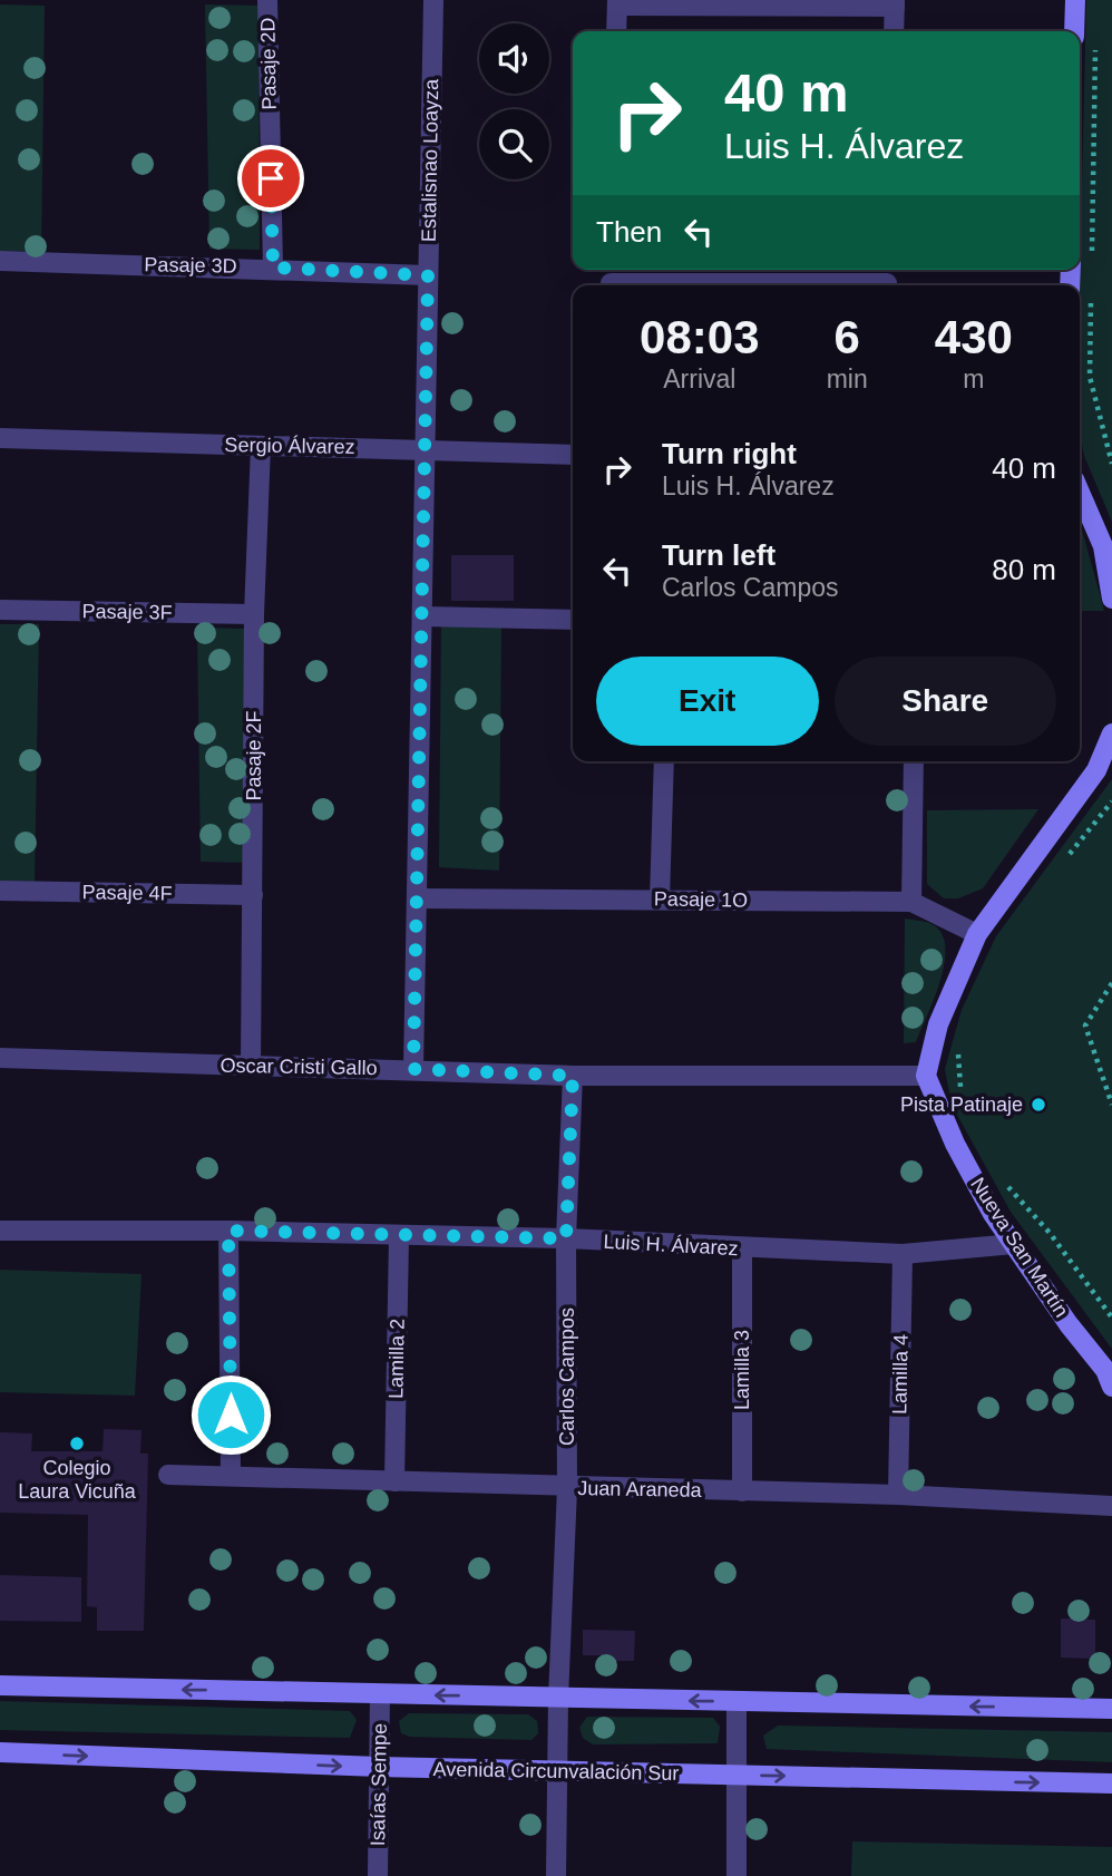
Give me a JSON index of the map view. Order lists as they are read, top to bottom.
{
  "streets": {
    "main road": ["Nueva San Martín", "Avenida Circunvalación Sur"],
    "street": [
      "Pasaje 2D",
      "Estalisnao Loayza",
      "Pasaje 3D",
      "Sergio Álvarez",
      "Pasaje 3F",
      "Pasaje 2F",
      "Pasaje 4F",
      "Pasaje 1O",
      "Oscar Cristi Gallo",
      "Luis H. Álvarez",
      "Lamilla 2",
      "Lamilla 3",
      "Lamilla 4",
      "Carlos Campos",
      "Juan Araneda",
      "Isaías Sempe"
    ]
  },
  "crossings": [
    ["Pasaje 2D", "Pasaje 3D"],
    ["Estalisnao Loayza", "Pasaje 3D"],
    ["Estalisnao Loayza", "Sergio Álvarez"],
    ["Estalisnao Loayza", "Pasaje 1O"],
    ["Estalisnao Loayza", "Oscar Cristi Gallo"],
    ["Sergio Álvarez", "Pasaje 2F"],
    ["Pasaje 3F", "Pasaje 2F"],
    ["Pasaje 2F", "Pasaje 4F"],
    ["Pasaje 2F", "Oscar Cristi Gallo"],
    ["Oscar Cristi Gallo", "Nueva San Martín"],
    ["Oscar Cristi Gallo", "Carlos Campos"],
    ["Luis H. Álvarez", "Nueva San Martín"],
    ["Luis H. Álvarez", "Lamilla 2"],
    ["Luis H. Álvarez", "Lamilla 3"],
    ["Luis H. Álvarez", "Lamilla 4"],
    ["Luis H. Álvarez", "Carlos Campos"],
    ["Lamilla 2", "Juan Araneda"],
    ["Lamilla 3", "Juan Araneda"],
    ["Lamilla 4", "Juan Araneda"],
    ["Carlos Campos", "Juan Araneda"],
    ["Carlos Campos", "Avenida Circunvalación Sur"],
    ["Avenida Circunvalación Sur", "Isaías Sempe"]
  ],
  "places": ["Pista Patinaje", "Colegio Laura Vicuña"],
  "page": {
    "turn": ["40 m", "Luis H. Álvarez"],
    "then": "Then",
    "eta": [
      "08:03",
      "Arrival",
      "6",
      "min",
      "430",
      "m"
    ],
    "list": [
      {
        "name": "Turn right",
        "note": "Luis H. Álvarez",
        "value": "40 m"
      },
      {
        "name": "Turn left",
        "note": "Carlos Campos",
        "value": "80 m"
      }
    ],
    "buttons": ["Exit", "Share"]
  }
}
